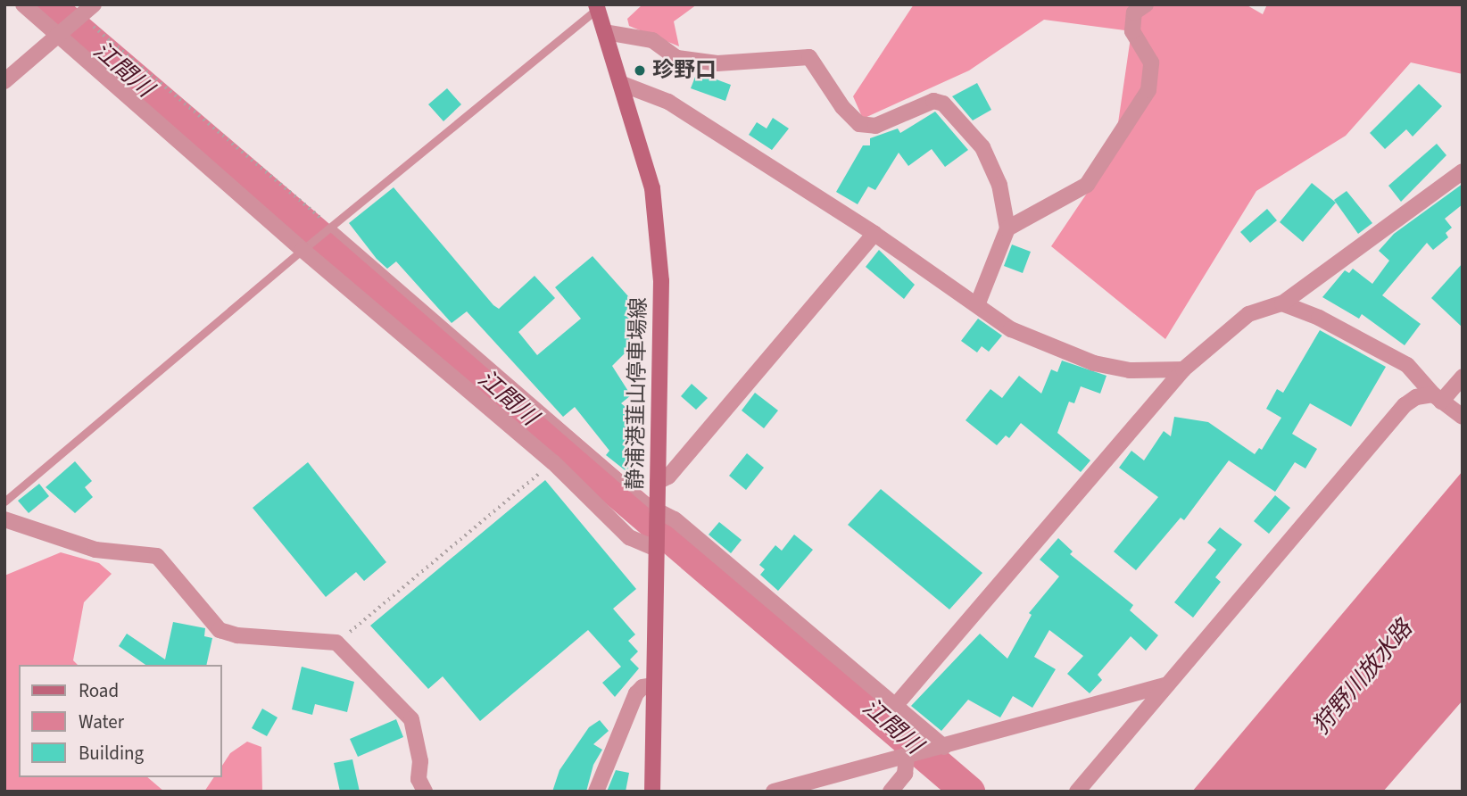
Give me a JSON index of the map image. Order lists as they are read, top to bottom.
{
  "streets": {
    "main road": ["静浦港韮山停車場線"]
  },
  "water": ["江間川", "狩野川放水路"],
  "places": ["珍野口"],
  "legend": ["Road", "Water", "Building"]
}
